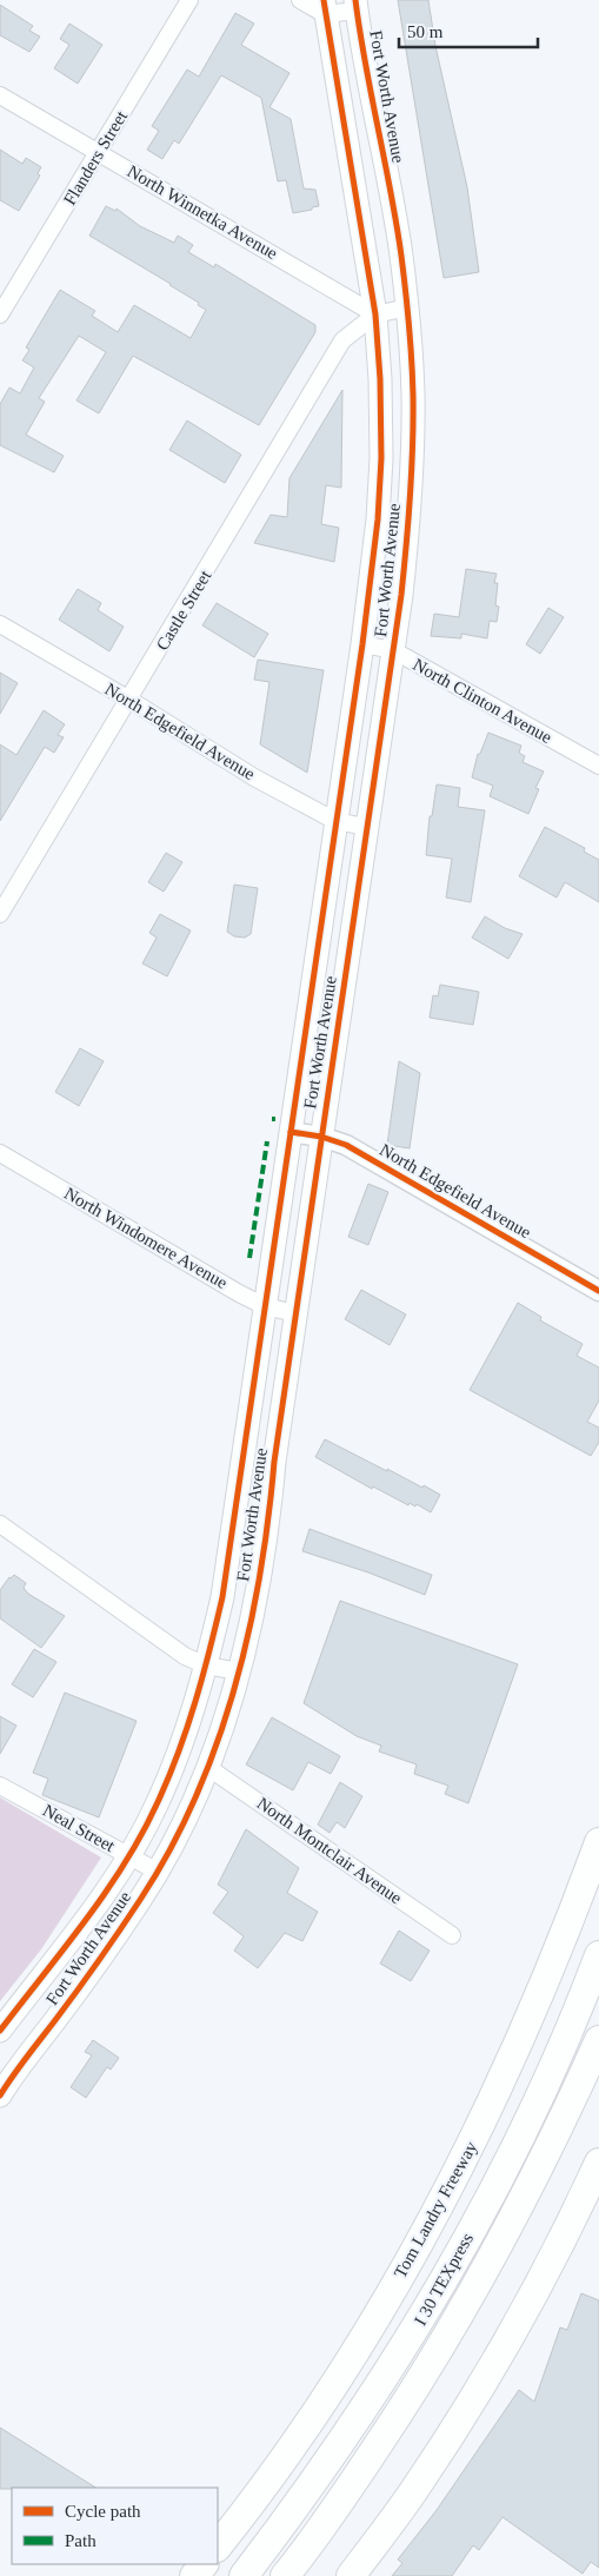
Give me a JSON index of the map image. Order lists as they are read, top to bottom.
{
  "streets": {
    "highway": ["Tom Landry Freeway", "I 30 TEXpress"],
    "main road": ["Fort Worth Avenue"],
    "street": [
      "Flanders Street",
      "North Winnetka Avenue",
      "Castle Street",
      "North Clinton Avenue",
      "North Edgefield Avenue",
      "North Windomere Avenue",
      "Neal Street",
      "North Montclair Avenue"
    ]
  },
  "crossings": [
    ["Fort Worth Avenue", "North Winnetka Avenue"],
    ["Fort Worth Avenue", "Castle Street"],
    ["Fort Worth Avenue", "North Clinton Avenue"],
    ["Fort Worth Avenue", "North Edgefield Avenue"],
    ["Fort Worth Avenue", "North Windomere Avenue"],
    ["Fort Worth Avenue", "Neal Street"],
    ["Fort Worth Avenue", "North Montclair Avenue"],
    ["Flanders Street", "North Winnetka Avenue"],
    ["North Winnetka Avenue", "Castle Street"],
    ["Castle Street", "North Edgefield Avenue"]
  ],
  "legend": ["Cycle path", "Path"],
  "scale_bar": "50 m"
}
